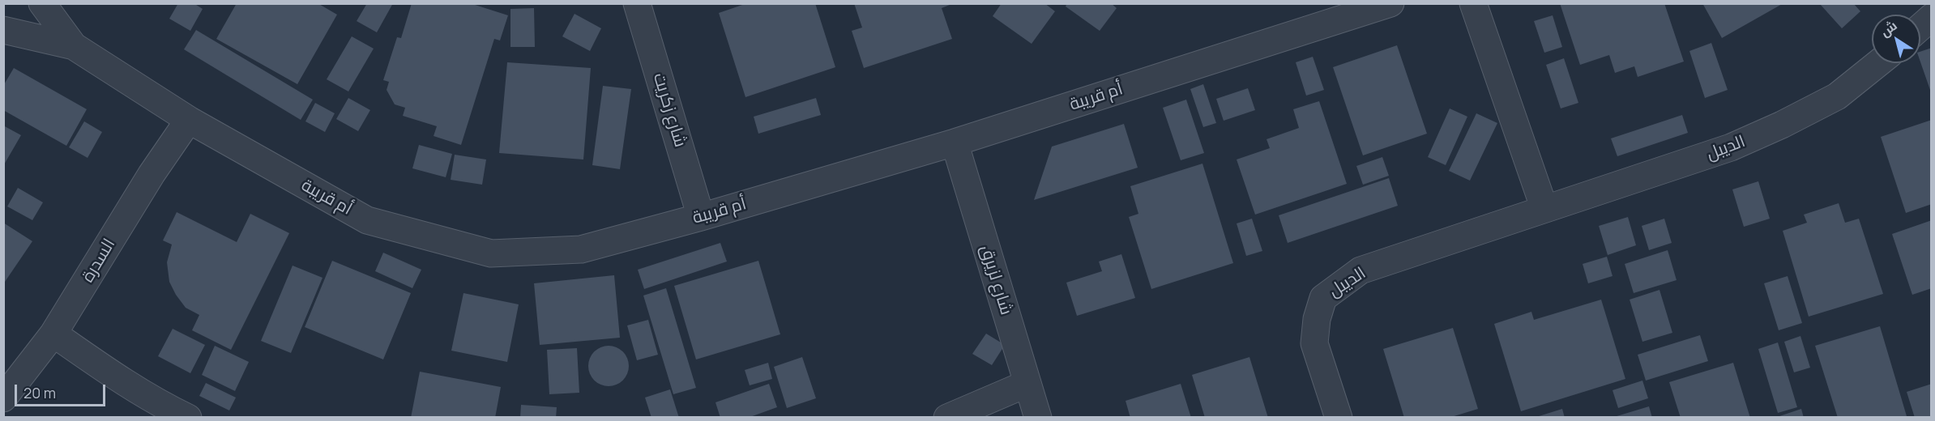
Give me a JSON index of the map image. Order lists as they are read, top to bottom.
{
  "streets": {
    "street": [
      "أم قريبة",
      "شارع زكريت",
      "الديبل",
      "السدرة",
      "شارع لزيرق"
    ]
  },
  "crossings": [
    ["أم قريبة", "شارع زكريت"],
    ["أم قريبة", "السدرة"],
    ["أم قريبة", "شارع لزيرق"]
  ],
  "scale_bar": "20 m",
  "north": "top left"
}
